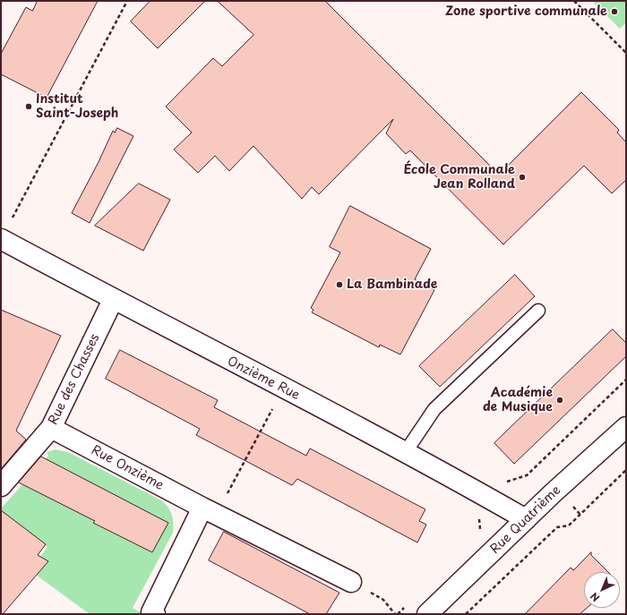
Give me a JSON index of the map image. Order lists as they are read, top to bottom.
{
  "streets": {
    "street": [
      "Onzième Rue",
      "Rue des Chasses",
      "Rue Onzième",
      "Rue Quatrième"
    ]
  },
  "crossings": [
    ["Onzième Rue", "Rue des Chasses"],
    ["Onzième Rue", "Rue Quatrième"],
    ["Rue des Chasses", "Rue Onzième"]
  ],
  "places": [
    "Zone sportive communale",
    "Institut Saint-Joseph",
    "École Communale Jean Rolland",
    "La Bambinade",
    "Académie de Musique"
  ],
  "north": "bottom left"
}
